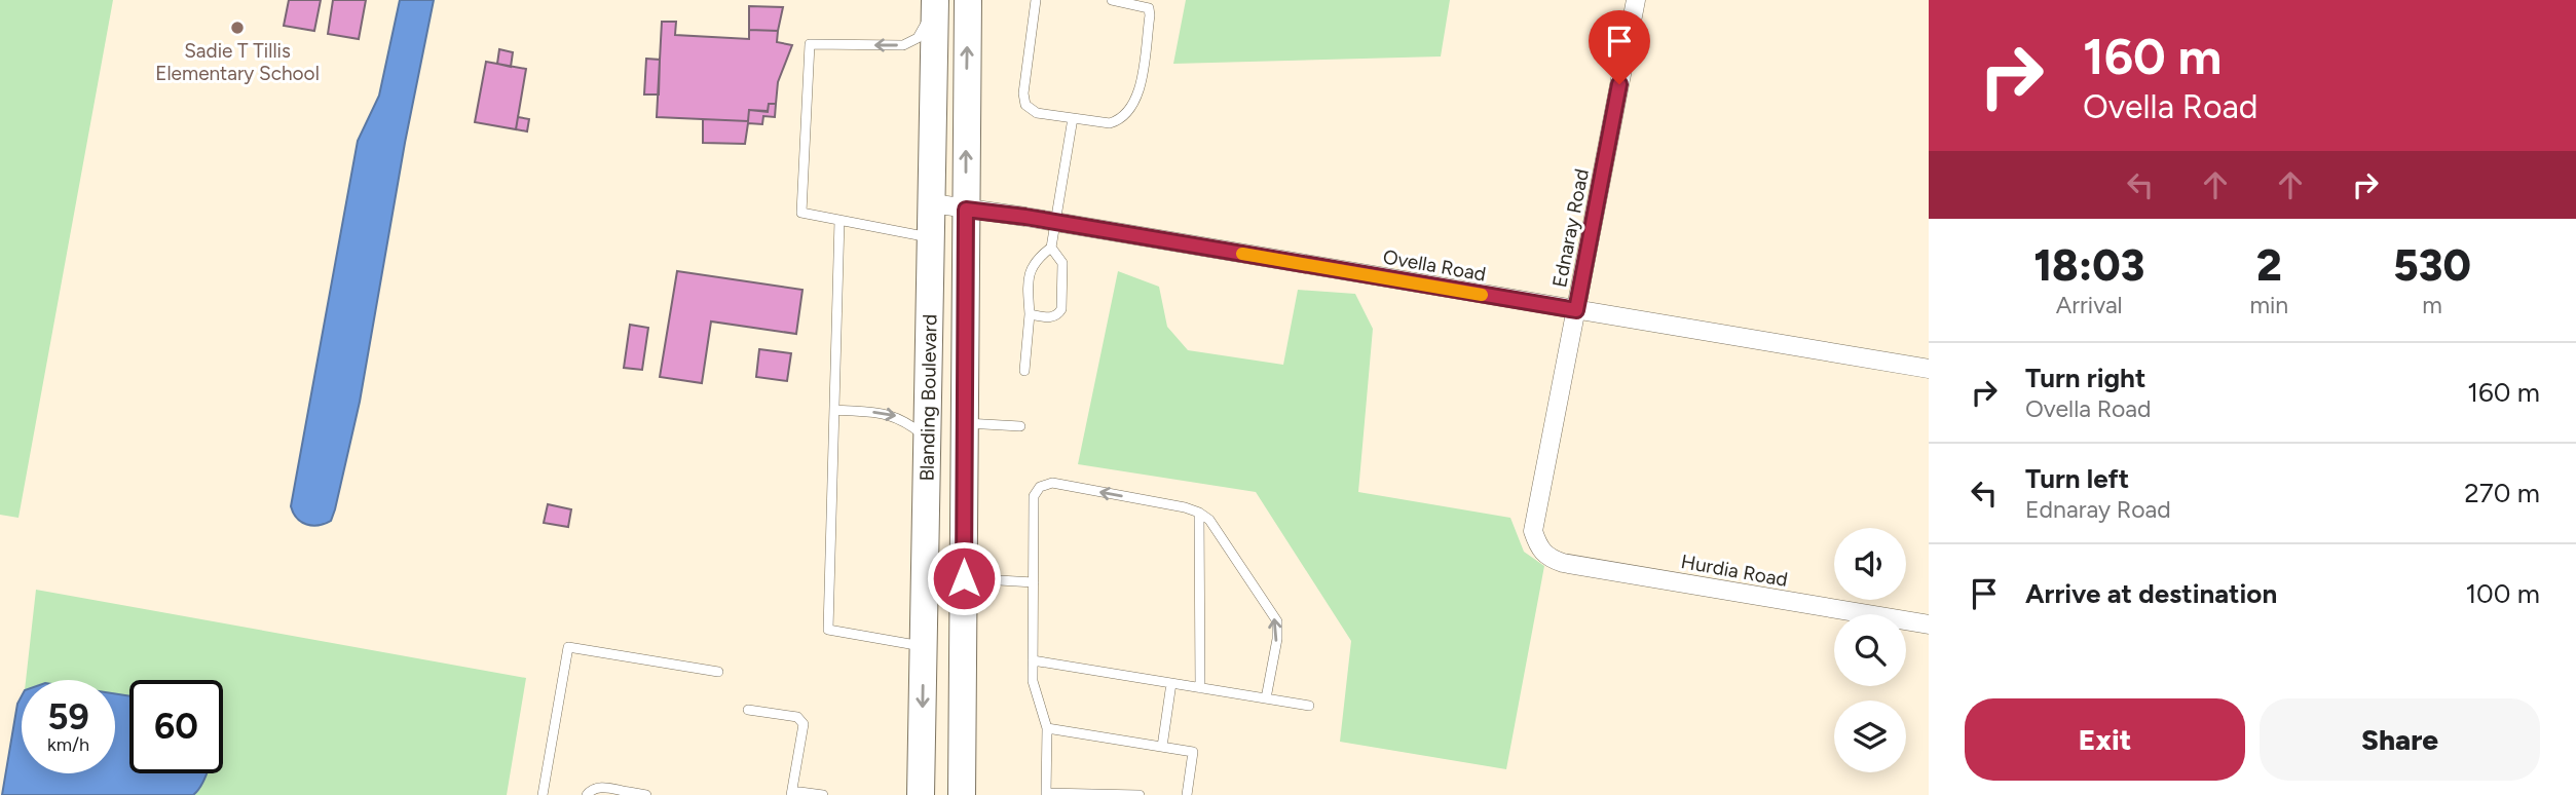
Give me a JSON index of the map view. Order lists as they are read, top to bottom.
{
  "streets": {
    "main road": ["Blanding Boulevard"],
    "street": ["Ednaray Road", "Ovella Road", "Hurdia Road"]
  },
  "crossings": [
    ["Ednaray Road", "Ovella Road"],
    ["Ednaray Road", "Hurdia Road"],
    ["Ovella Road", "Blanding Boulevard"]
  ],
  "places": ["Sadie T Tillis Elementary School"],
  "page": {
    "turn": ["160 m", "Ovella Road"],
    "eta": [
      "18:03",
      "Arrival",
      "2",
      "min",
      "530",
      "m"
    ],
    "list": [
      {
        "name": "Turn right",
        "note": "Ovella Road",
        "value": "160 m"
      },
      {
        "name": "Turn left",
        "note": "Ednaray Road",
        "value": "270 m"
      },
      {
        "name": "Arrive at destination",
        "value": "100 m"
      }
    ],
    "speed": "59 km/h",
    "limit": "60",
    "buttons": ["Exit", "Share"]
  }
}
